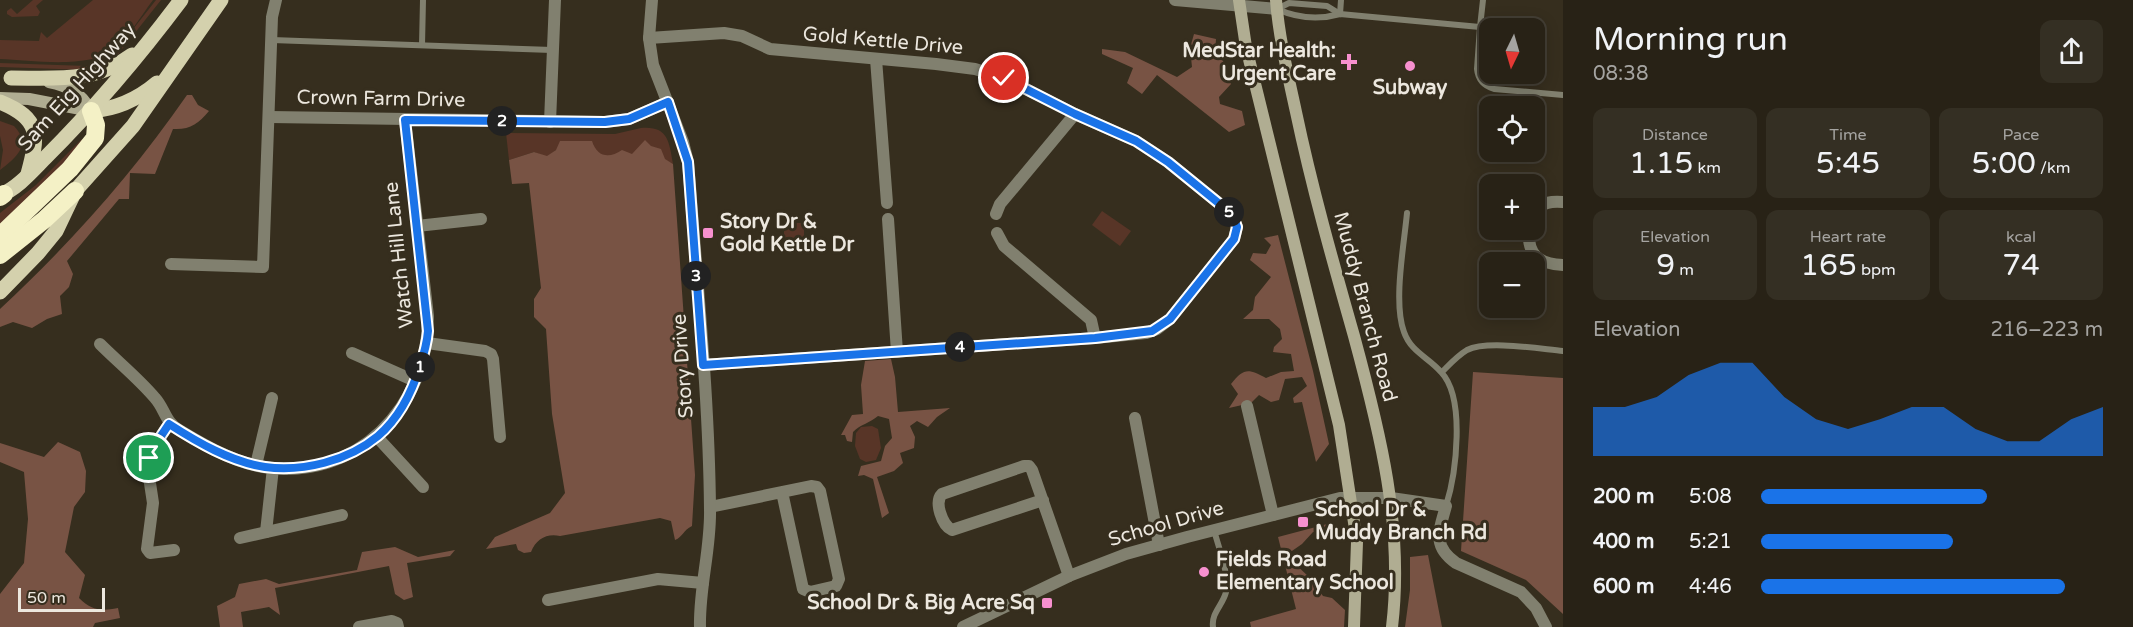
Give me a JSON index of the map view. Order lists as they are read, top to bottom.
{
  "streets": {
    "main road": ["Sam Eig Highway", "Muddy Branch Road"],
    "street": [
      "Gold Kettle Drive",
      "Crown Farm Drive",
      "Watch Hill Lane",
      "Story Drive",
      "School Drive"
    ]
  },
  "crossings": [
    ["Gold Kettle Drive", "Story Drive"],
    ["Crown Farm Drive", "Watch Hill Lane"],
    ["Crown Farm Drive", "Story Drive"],
    ["Muddy Branch Road", "School Drive"]
  ],
  "places": {
    "health": ["MedStar Health: Urgent Care"],
    "other": ["Subway", "Fields Road Elementary School"],
    "transit": ["Story Dr & Gold Kettle Dr", "School Dr & Muddy Branch Rd", "School Dr & Big Acre Sq"]
  },
  "scale_bar": "50 m",
  "north": "bottom",
  "page": {
    "heading": ["Morning run", "08:38"],
    "map_buttons": ["+", "−"],
    "stats": [
      ["Distance", "1.15 km"],
      ["Time", "5:45"],
      ["Pace", "5:00 /km"],
      ["Elevation", "9 m"],
      ["Heart rate", "165 bpm"],
      ["kcal", "74"]
    ],
    "pins": [
      "2",
      "5",
      "3",
      "4",
      "1"
    ],
    "chart": ["Elevation", "216–223 m"],
    "list": [
      {
        "name": "200 m",
        "note": "5:08"
      },
      {
        "name": "400 m",
        "note": "5:21"
      },
      {
        "name": "600 m",
        "note": "4:46"
      }
    ],
    "scale": "50 m"
  }
}
